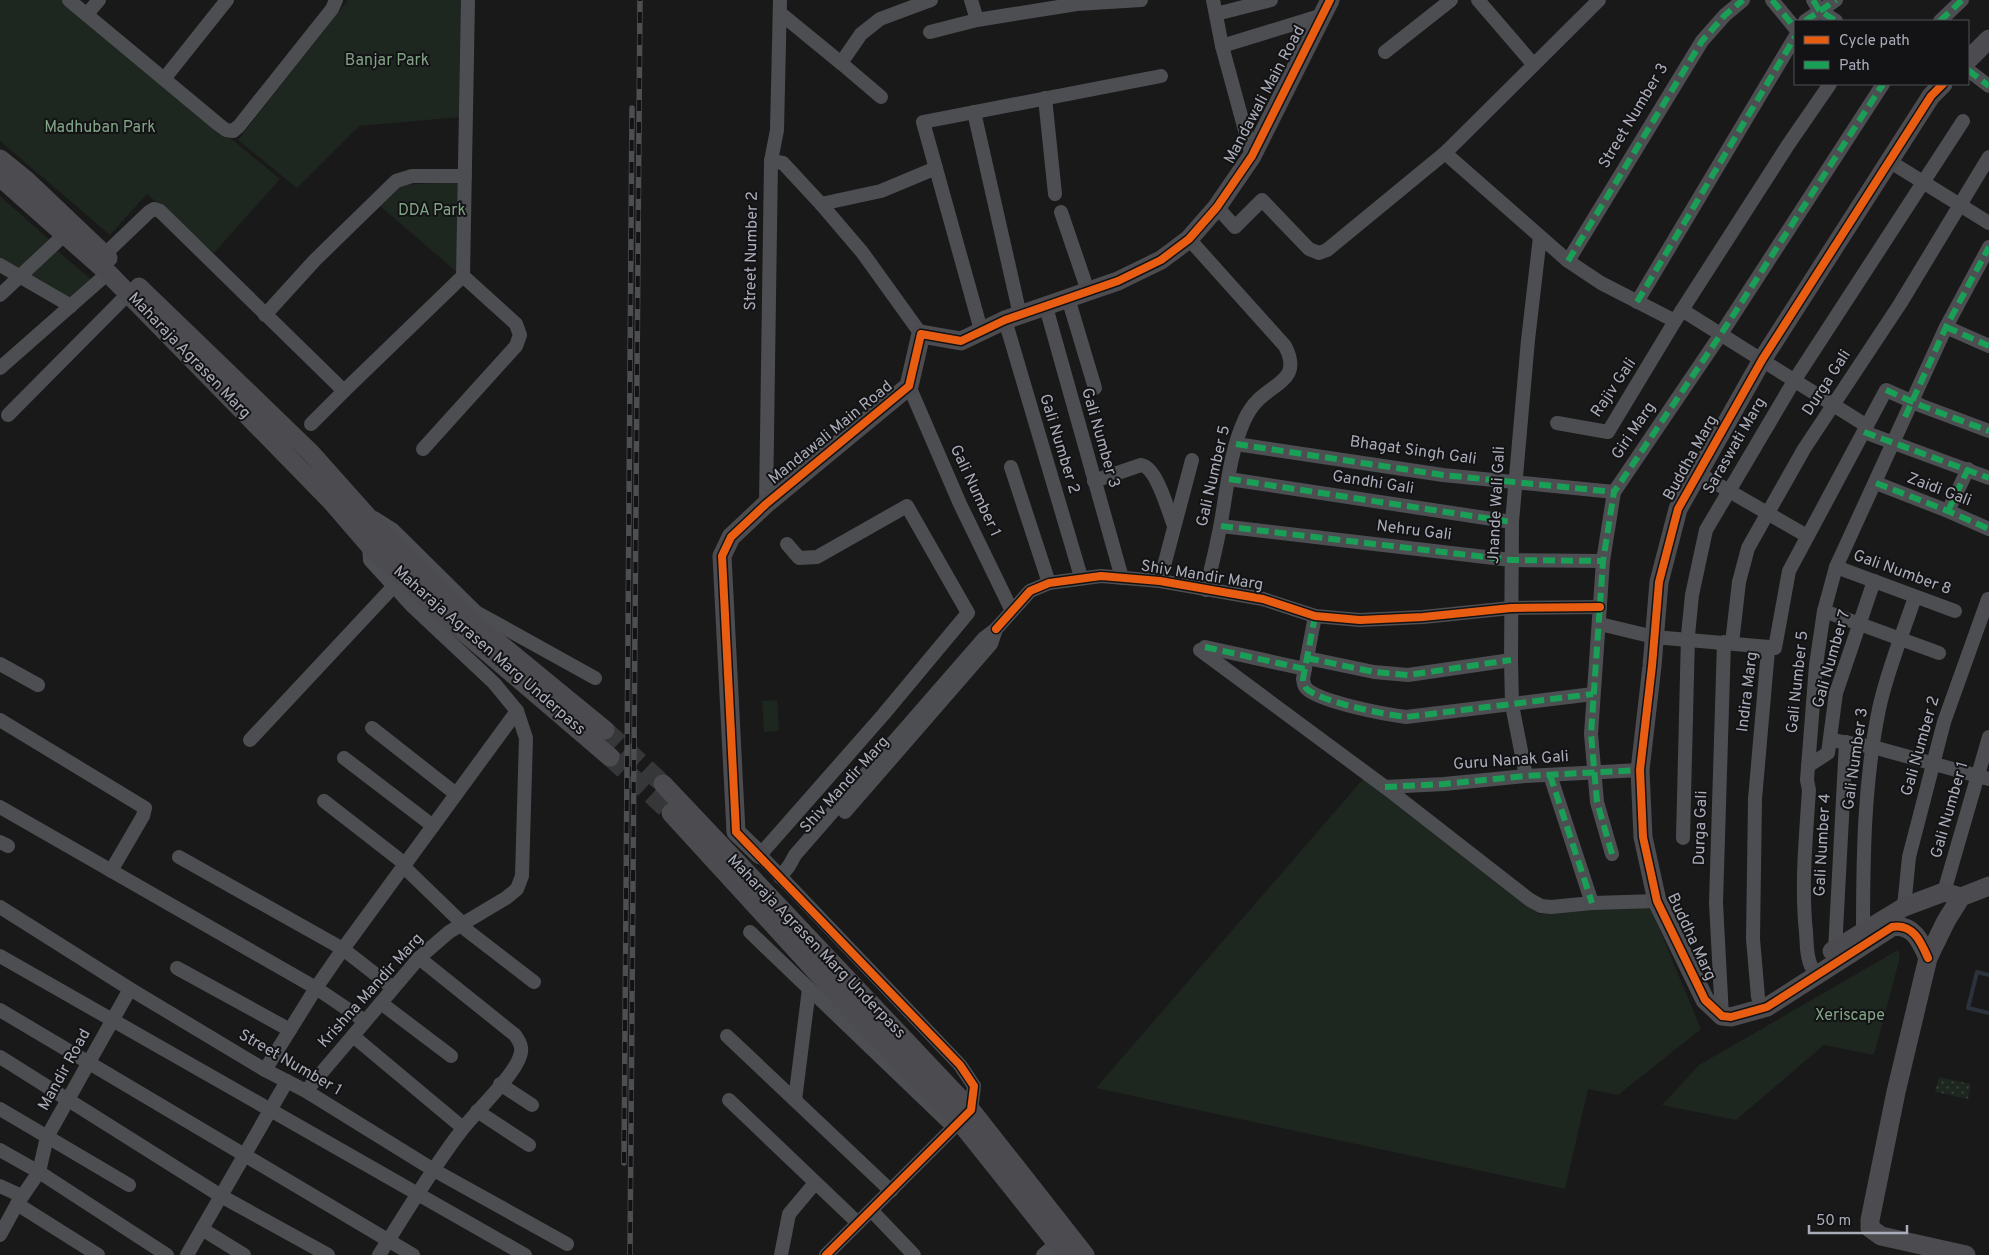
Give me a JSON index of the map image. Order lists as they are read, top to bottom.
{
  "streets": {
    "street": [
      "Mandawali Main Road",
      "Street Number 3",
      "Street Number 2",
      "Maharaja Agrasen Marg",
      "Durga Gali",
      "Rajiv Gali",
      "Giri Marg",
      "Gali Number 3",
      "Gali Number 2",
      "Saraswati Marg",
      "Bhagat Singh Gali",
      "Buddha Marg",
      "Gali Number 5",
      "Gandhi Gali",
      "Zaidi Gali",
      "Gali Number 1",
      "Jhande Wali Gali",
      "Nehru Gali",
      "Gali Number 8",
      "Shiv Mandir Marg",
      "Maharaja Agrasen Marg Underpass",
      "Gali Number 7",
      "Indira Marg",
      "Guru Nanak Gali",
      "Gali Number 4",
      "Krishna Mandir Marg",
      "Street Number 1",
      "Mandir Road"
    ]
  },
  "crossings": [
    ["Mandawali Main Road", "Street Number 2"],
    ["Mandawali Main Road", "Gali Number 3"],
    ["Mandawali Main Road", "Gali Number 2"],
    ["Mandawali Main Road", "Gali Number 5"],
    ["Mandawali Main Road", "Gali Number 1"],
    ["Maharaja Agrasen Marg", "Maharaja Agrasen Marg Underpass"],
    ["Durga Gali", "Buddha Marg"],
    ["Giri Marg", "Bhagat Singh Gali"],
    ["Giri Marg", "Nehru Gali"],
    ["Giri Marg", "Shiv Mandir Marg"],
    ["Giri Marg", "Guru Nanak Gali"],
    ["Gali Number 3", "Gali Number 8"],
    ["Gali Number 3", "Shiv Mandir Marg"],
    ["Gali Number 2", "Shiv Mandir Marg"],
    ["Bhagat Singh Gali", "Gali Number 5"],
    ["Bhagat Singh Gali", "Jhande Wali Gali"],
    ["Buddha Marg", "Guru Nanak Gali"],
    ["Gali Number 5", "Gandhi Gali"],
    ["Gali Number 5", "Zaidi Gali"],
    ["Gali Number 5", "Nehru Gali"],
    ["Gali Number 5", "Gali Number 8"],
    ["Gali Number 5", "Shiv Mandir Marg"],
    ["Gali Number 5", "Gali Number 7"],
    ["Gali Number 5", "Indira Marg"],
    ["Gandhi Gali", "Jhande Wali Gali"],
    ["Gali Number 1", "Shiv Mandir Marg"],
    ["Jhande Wali Gali", "Nehru Gali"],
    ["Jhande Wali Gali", "Shiv Mandir Marg"],
    ["Jhande Wali Gali", "Guru Nanak Gali"],
    ["Gali Number 8", "Gali Number 7"],
    ["Krishna Mandir Marg", "Street Number 1"],
    ["Street Number 1", "Mandir Road"]
  ],
  "parks": [
    "Banjar Park",
    "Madhuban Park",
    "DDA Park",
    "Xeriscape"
  ],
  "legend": ["Cycle path", "Path"],
  "scale_bar": "50 m"
}
